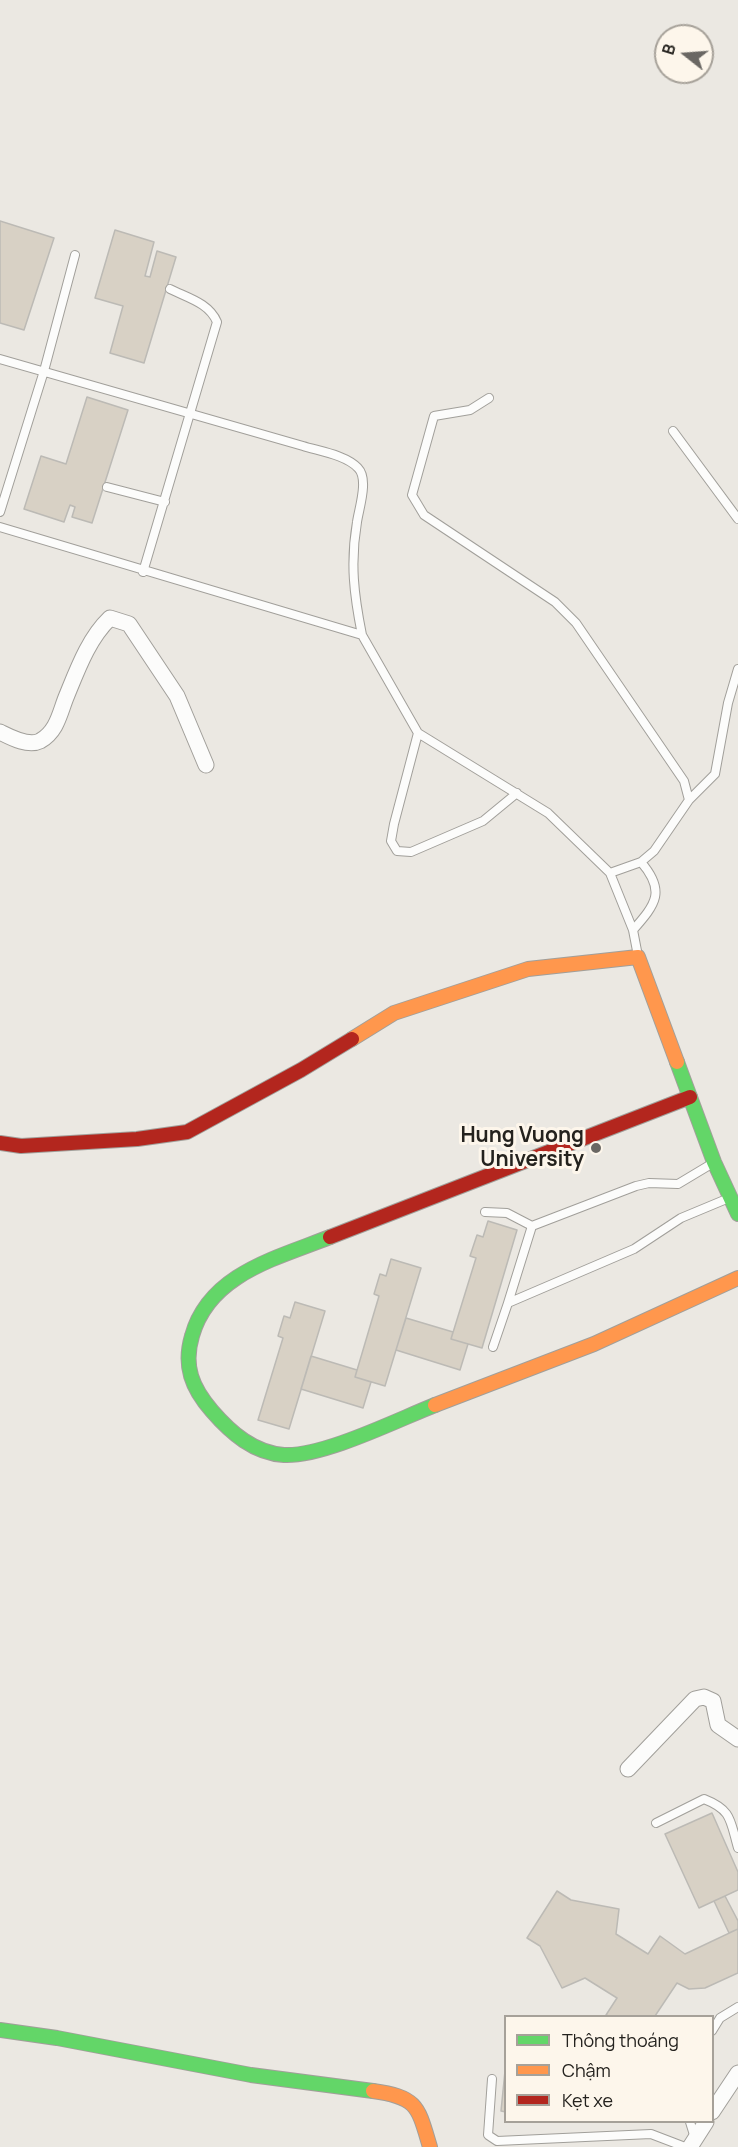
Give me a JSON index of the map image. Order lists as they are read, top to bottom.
{
  "places": ["Hung Vuong University"],
  "legend": ["Thông thoáng", "Chậm", "Kẹt xe"],
  "north": "left"
}
